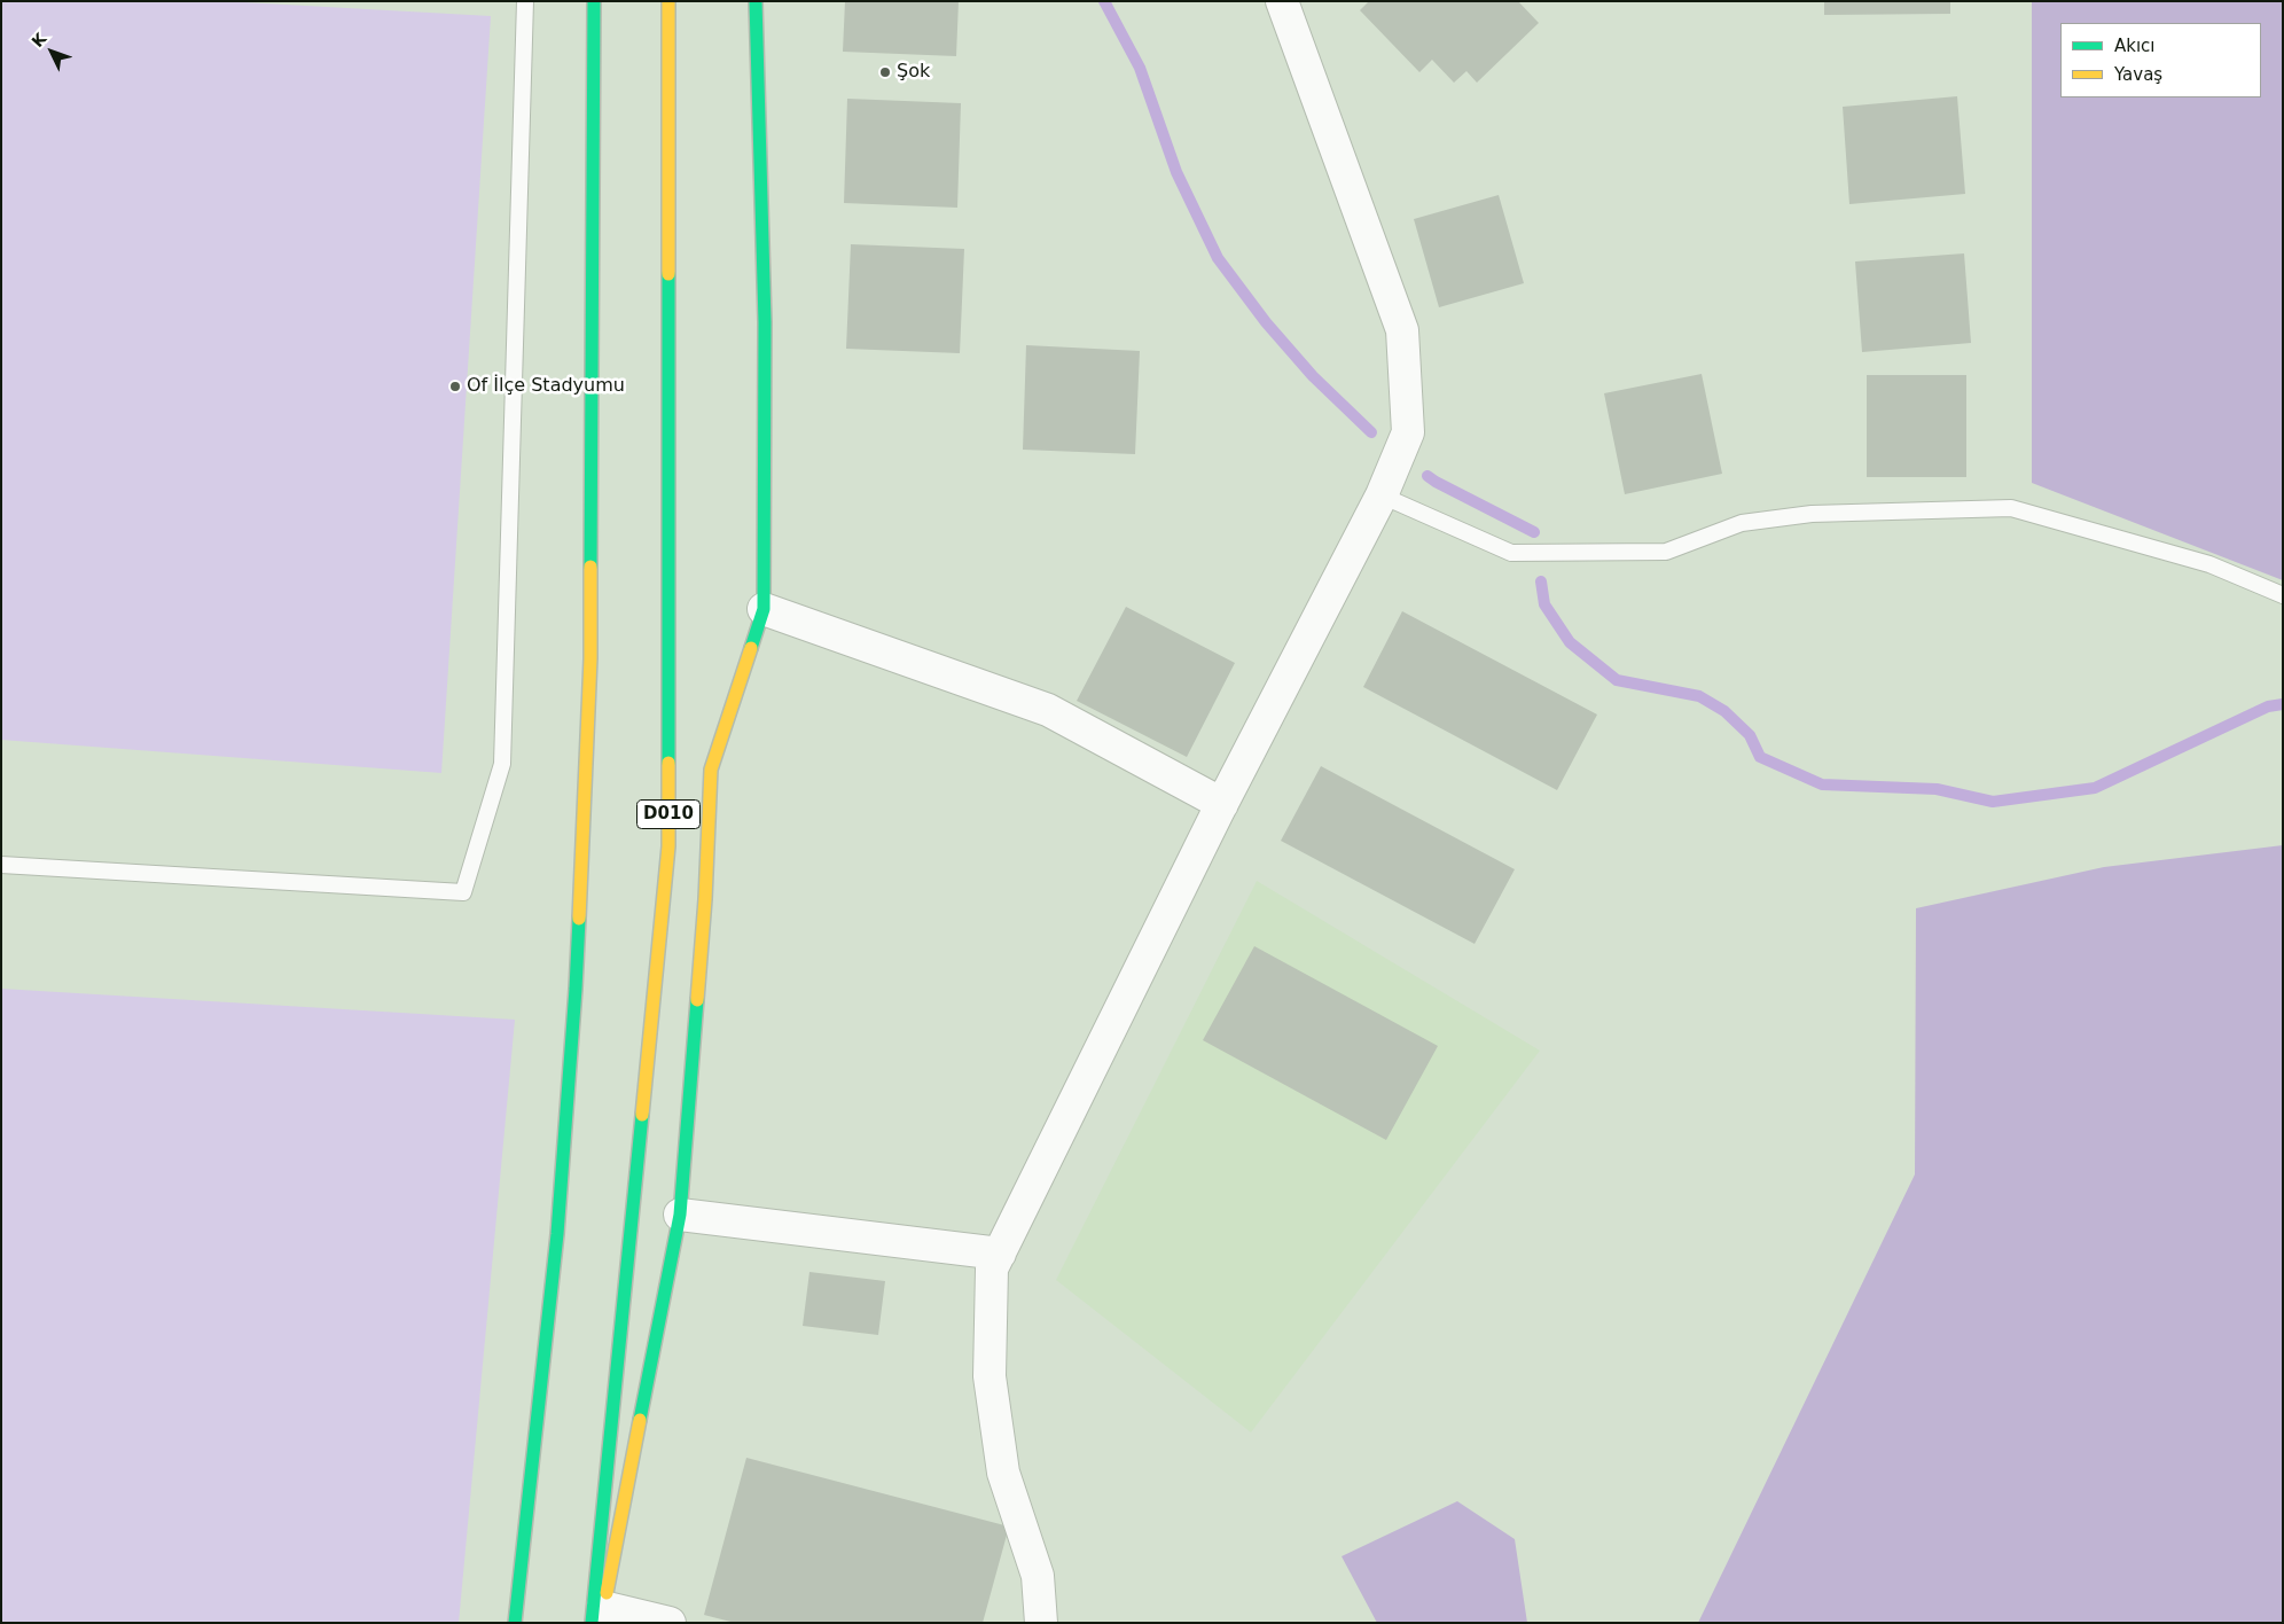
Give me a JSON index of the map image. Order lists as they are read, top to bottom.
{
  "streets": {
    "main road": ["D010"]
  },
  "places": ["Şok", "Of İlçe Stadyumu"],
  "legend": ["Akıcı", "Yavaş"],
  "north": "top left"
}
